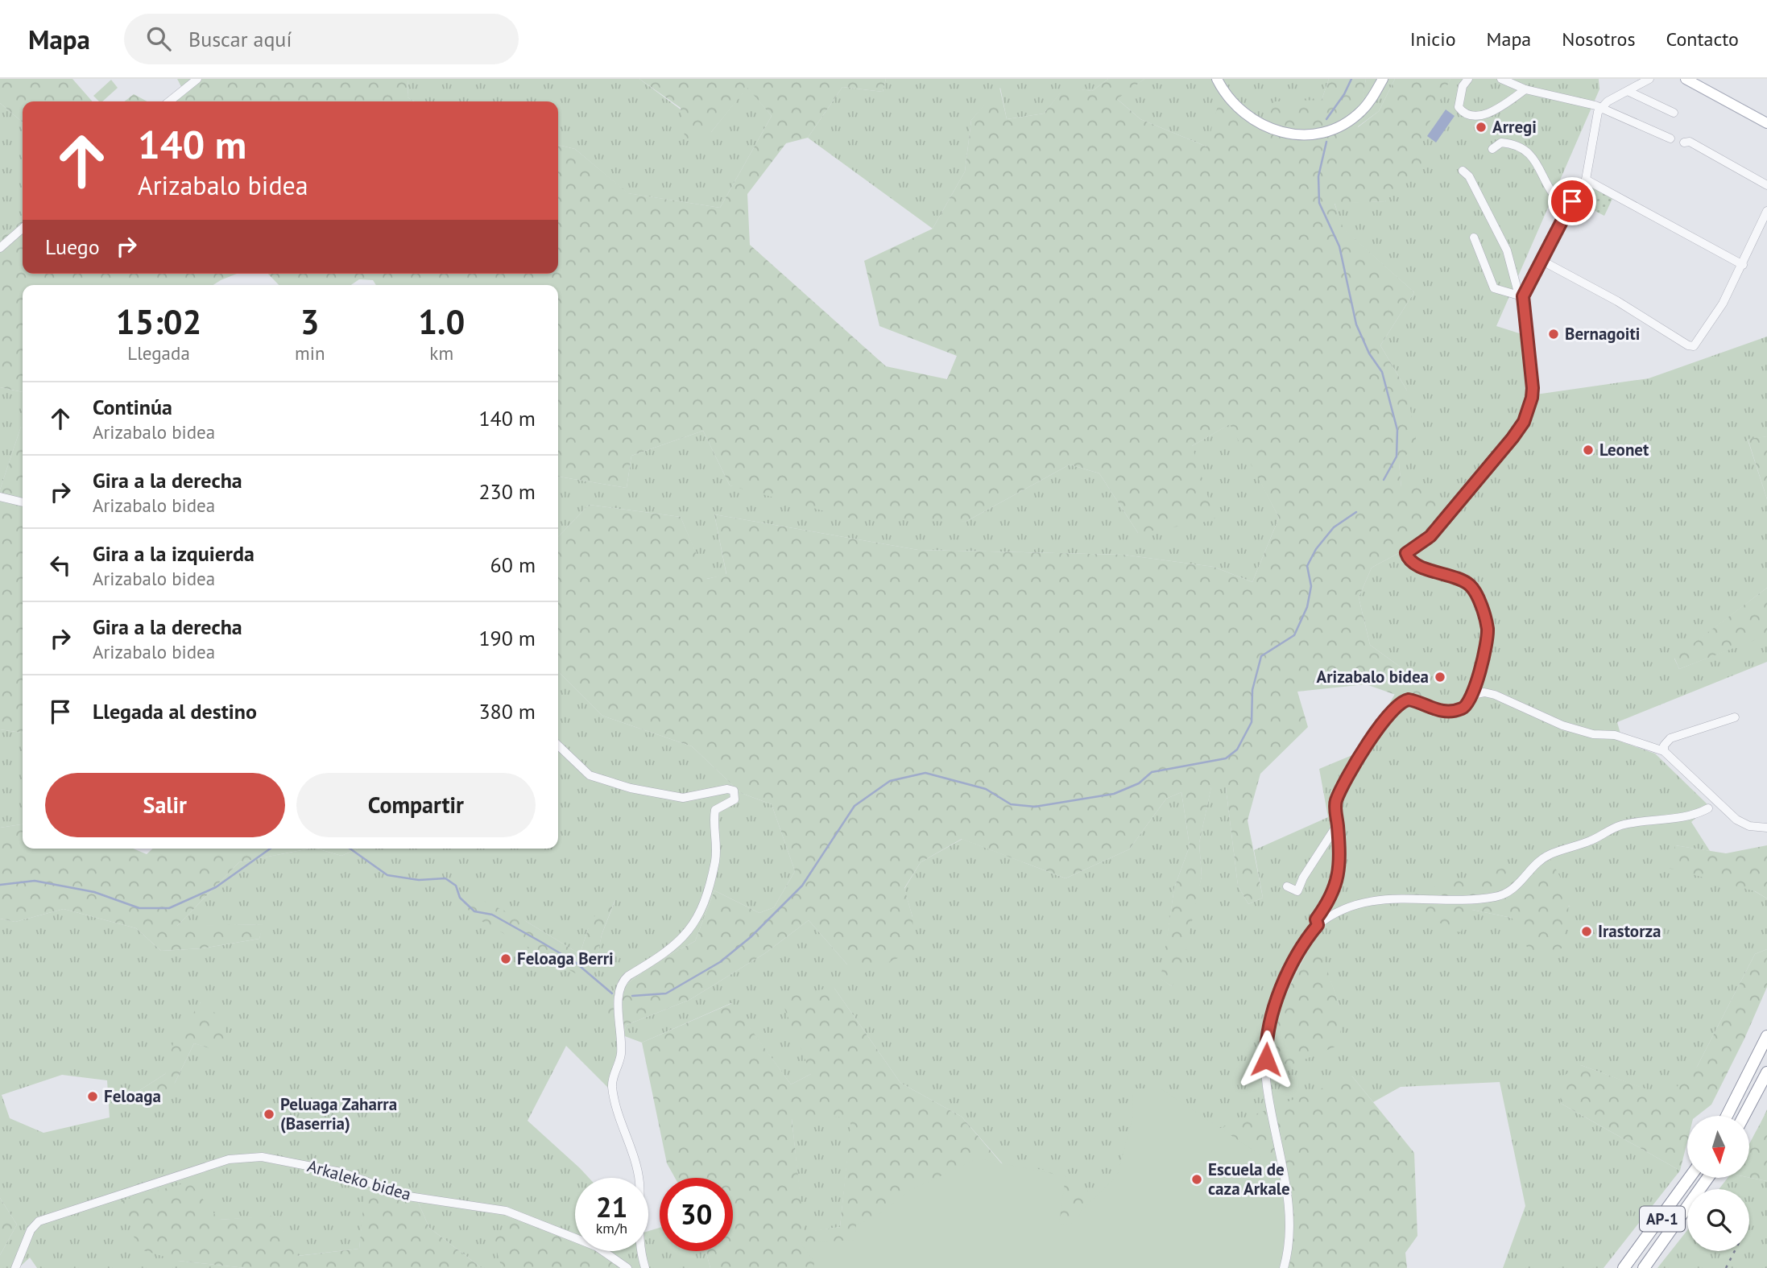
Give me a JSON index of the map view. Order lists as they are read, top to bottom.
{
  "streets": {
    "highway": ["AP-1"],
    "street": ["Arkaleko bidea"]
  },
  "places": [
    "Arregi",
    "Bernagoiti",
    "Leonet",
    "Arizabalo bidea",
    "Irastorza",
    "Feloaga Berri",
    "Feloaga",
    "Peluaga Zaharra (Baserria)",
    "Escuela de caza Arkale"
  ],
  "north": "bottom",
  "page": {
    "header": "Mapa",
    "search": "Buscar aquí",
    "nav": [
      "Inicio",
      "Mapa",
      "Nosotros",
      "Contacto"
    ],
    "turn": ["140 m", "Arizabalo bidea"],
    "then": "Luego",
    "eta": [
      "15:02",
      "Llegada",
      "3",
      "min",
      "1.0",
      "km"
    ],
    "list": [
      {
        "name": "Continúa",
        "note": "Arizabalo bidea",
        "value": "140 m"
      },
      {
        "name": "Gira a la derecha",
        "note": "Arizabalo bidea",
        "value": "230 m"
      },
      {
        "name": "Gira a la izquierda",
        "note": "Arizabalo bidea",
        "value": "60 m"
      },
      {
        "name": "Gira a la derecha",
        "note": "Arizabalo bidea",
        "value": "190 m"
      },
      {
        "name": "Llegada al destino",
        "value": "380 m"
      }
    ],
    "buttons": ["Salir", "Compartir"],
    "speed": "21 km/h",
    "limit": "30"
  }
}
